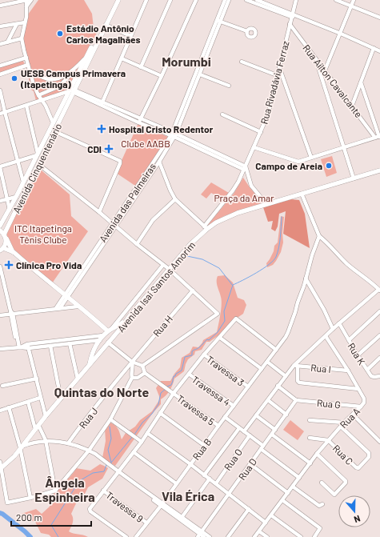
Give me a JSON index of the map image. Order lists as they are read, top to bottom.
{
  "streets": {
    "main road": ["Avenida Cinquentenário", "Avenida Isai Santos Amorim"],
    "street": [
      "Rua Aílton Cavalcante",
      "Rua Rivadávia Ferraz",
      "Avenida das Palmeiras",
      "Rua H",
      "Rua K",
      "Rua I",
      "Travessa 3",
      "Travessa 4",
      "Rua G",
      "Travessa 5",
      "Rua J",
      "Rua A",
      "Rua B",
      "Rua C",
      "Rua O",
      "Rua D",
      "Travessa 9"
    ]
  },
  "crossings": [
    ["Rua Aílton Cavalcante", "Rua Rivadávia Ferraz"],
    ["Rua Rivadávia Ferraz", "Avenida Isai Santos Amorim"],
    ["Rua H", "Rua J"],
    ["Rua I", "Rua A"],
    ["Travessa 3", "Rua B"],
    ["Travessa 4", "Rua B"],
    ["Rua G", "Rua A"],
    ["Rua G", "Rua D"],
    ["Travessa 5", "Rua B"],
    ["Rua A", "Rua C"],
    ["Rua B", "Travessa 9"]
  ],
  "districts": [
    "Morumbi",
    "Quintas do Norte",
    "Ângela Espinheira",
    "Vila Érica"
  ],
  "parks": ["Clube AABB", "Praça da Amar", "ITC Itapetinga Tênis Clube"],
  "places": {
    "other": ["Estádio Antônio Carlos Magalhães", "UESB Campus Primavera (Itapetinga)", "Campo de Areia"],
    "health": ["Hospital Cristo Redentor", "CDI", "Clínica Pro Vida"]
  },
  "scale_bar": "200 m",
  "north": "bottom"
}
